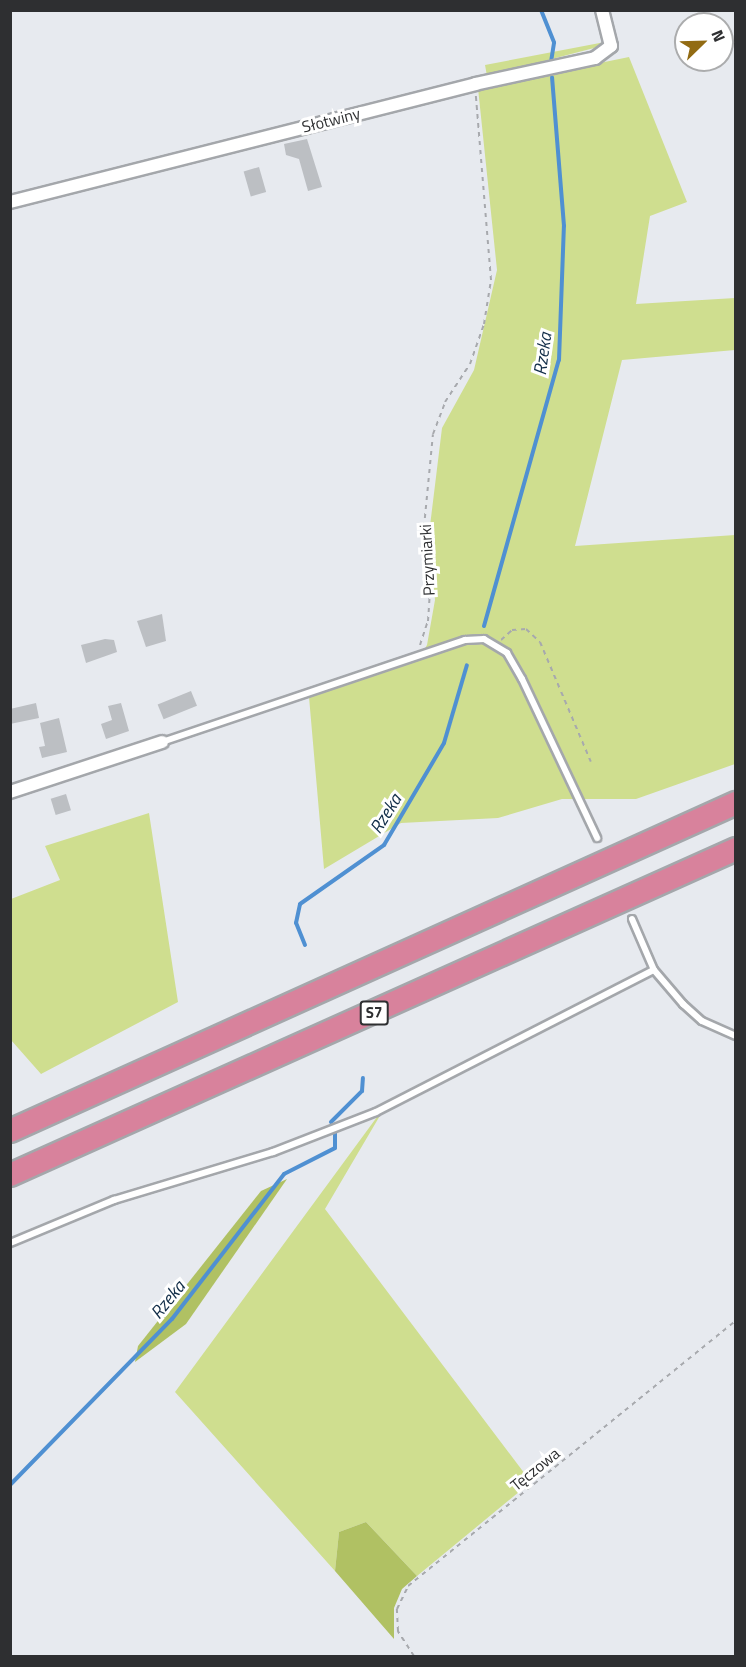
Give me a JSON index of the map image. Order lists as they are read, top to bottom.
{
  "streets": {
    "highway": ["S7"],
    "street": ["Słotwiny"],
    "path": ["Przymiarki", "Tęczowa"]
  },
  "crossings": [
    ["Słotwiny", "Przymiarki"]
  ],
  "water": ["Rzeka"],
  "north": "top right"
}
